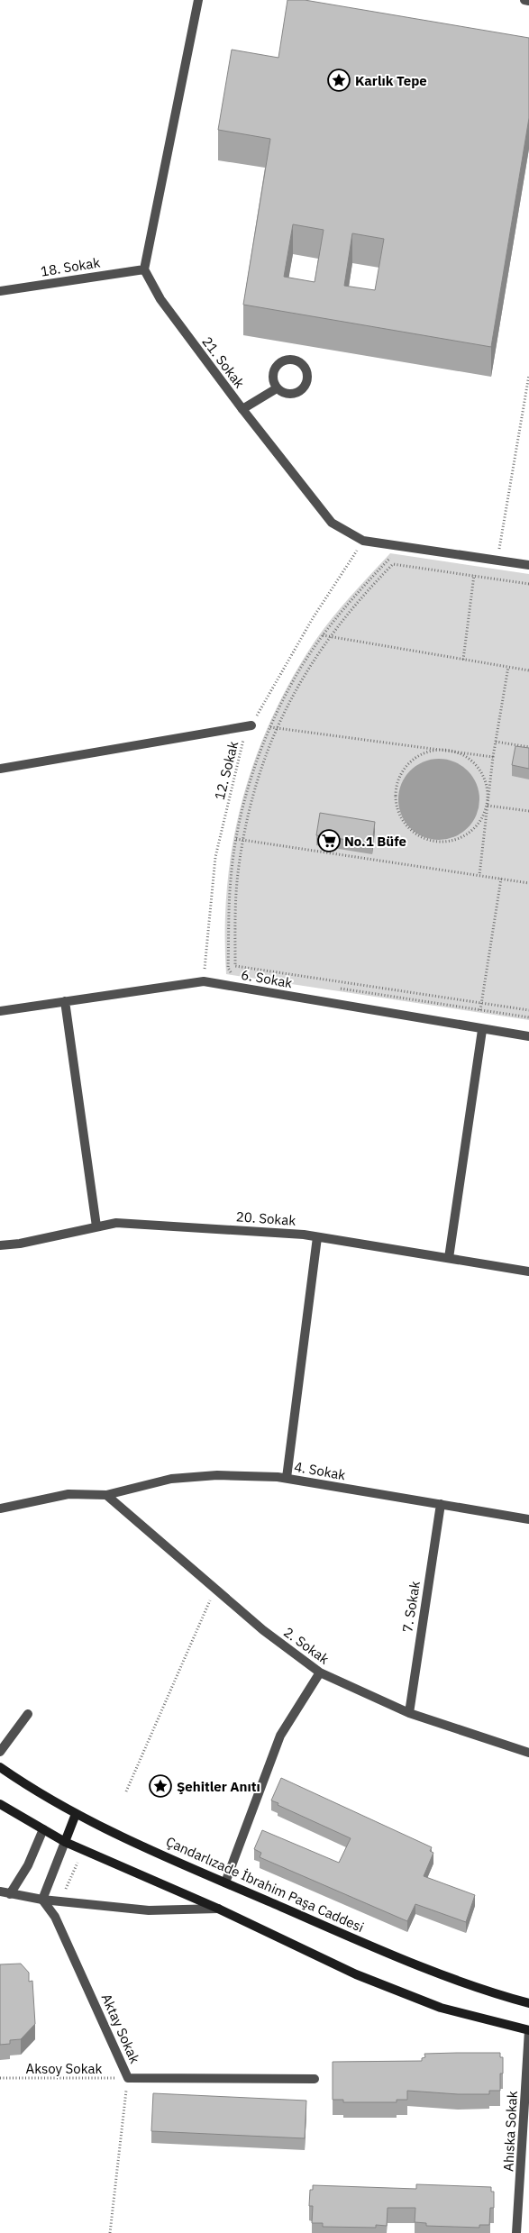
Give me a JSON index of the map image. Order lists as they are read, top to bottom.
{
  "streets": {
    "main road": ["Çandarlızade İbrahim Paşa Caddesi"],
    "street": [
      "18. Sokak",
      "21. Sokak",
      "6. Sokak",
      "20. Sokak",
      "4. Sokak",
      "7. Sokak",
      "2. Sokak",
      "Aktay Sokak",
      "Ahıska Sokak"
    ],
    "path": ["12. Sokak", "Aksoy Sokak"]
  },
  "crossings": [
    ["18. Sokak", "21. Sokak"],
    ["21. Sokak", "12. Sokak"],
    ["12. Sokak", "6. Sokak"],
    ["4. Sokak", "7. Sokak"],
    ["4. Sokak", "2. Sokak"],
    ["7. Sokak", "2. Sokak"],
    ["Aktay Sokak", "Aksoy Sokak"]
  ],
  "places": {
    "place": ["Karlık Tepe", "Şehitler Anıtı"],
    "supermarket": ["No.1 Büfe"]
  }
}
